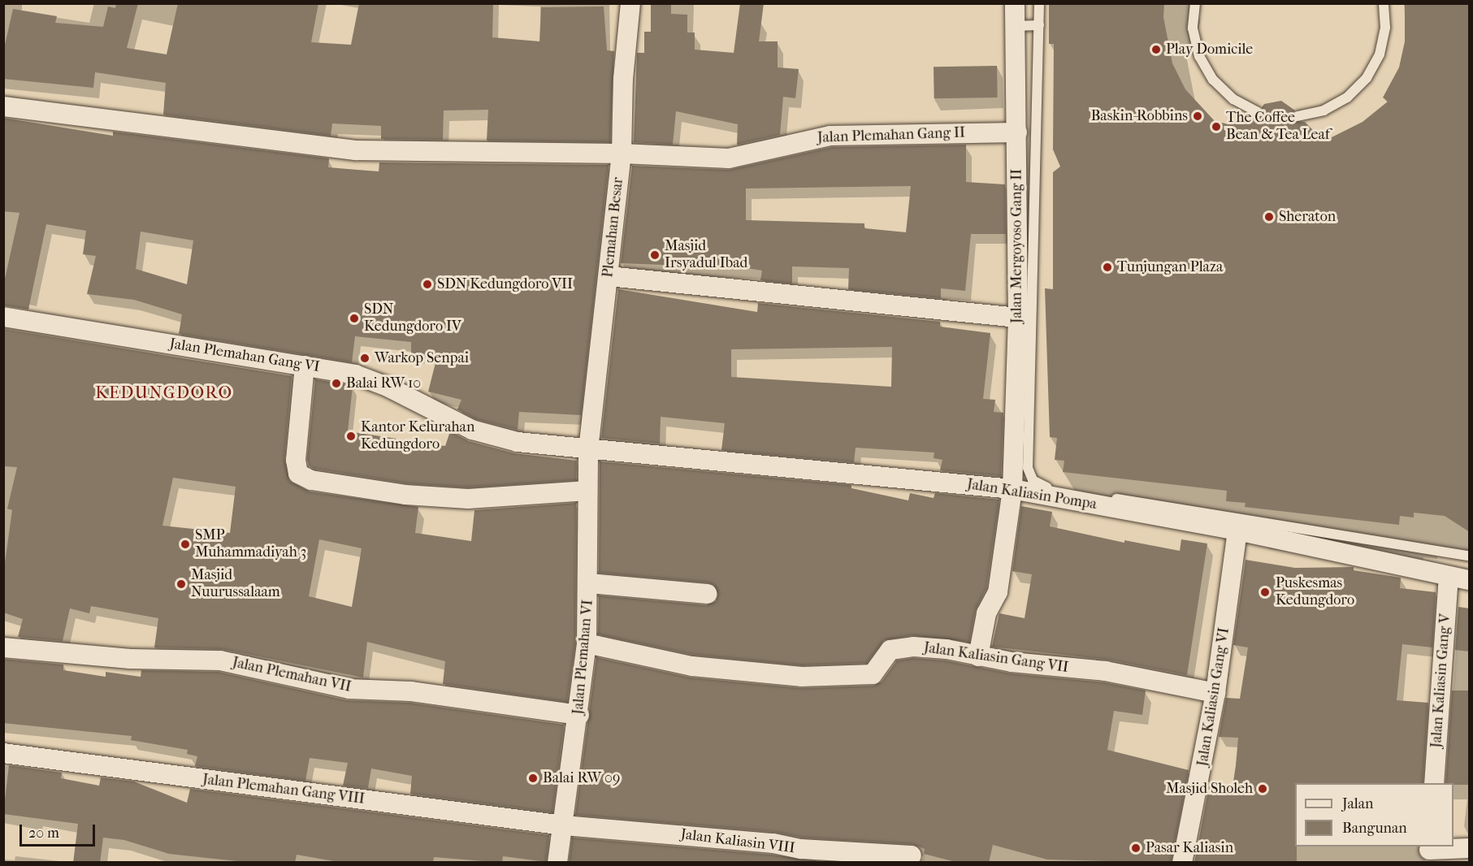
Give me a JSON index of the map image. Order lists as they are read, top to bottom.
{
  "streets": {
    "street": [
      "Jalan Plemahan Gang II",
      "Plemahan Besar",
      "Jalan Mergoyoso Gang II",
      "Jalan Plemahan Gang VI",
      "Jalan Kaliasin Pompa",
      "Jalan Plemahan VI",
      "Jalan Kaliasin Gang VII",
      "Jalan Plemahan VII",
      "Jalan Kaliasin Gang V",
      "Jalan Kaliasin Gang VI",
      "Jalan Plemahan Gang VIII",
      "Jalan Kaliasin VIII"
    ]
  },
  "crossings": [
    ["Jalan Plemahan Gang II", "Plemahan Besar"],
    ["Jalan Plemahan Gang II", "Jalan Mergoyoso Gang II"],
    ["Plemahan Besar", "Jalan Plemahan Gang VI"],
    ["Plemahan Besar", "Jalan Kaliasin Pompa"],
    ["Plemahan Besar", "Jalan Plemahan VI"],
    ["Jalan Mergoyoso Gang II", "Jalan Kaliasin Pompa"],
    ["Jalan Mergoyoso Gang II", "Jalan Kaliasin Gang VII"],
    ["Jalan Plemahan Gang VI", "Jalan Kaliasin Pompa"],
    ["Jalan Plemahan Gang VI", "Jalan Plemahan VI"],
    ["Jalan Kaliasin Pompa", "Jalan Plemahan VI"],
    ["Jalan Kaliasin Pompa", "Jalan Kaliasin Gang V"],
    ["Jalan Kaliasin Pompa", "Jalan Kaliasin Gang VI"],
    ["Jalan Plemahan VI", "Jalan Kaliasin Gang VII"],
    ["Jalan Plemahan VI", "Jalan Plemahan VII"],
    ["Jalan Plemahan VI", "Jalan Plemahan Gang VIII"],
    ["Jalan Plemahan VI", "Jalan Kaliasin VIII"],
    ["Jalan Kaliasin Gang VII", "Jalan Kaliasin Gang VI"],
    ["Jalan Plemahan Gang VIII", "Jalan Kaliasin VIII"]
  ],
  "districts": ["KEDUNGDORO"],
  "places": [
    "Play Domicile",
    "Baskin-Robbins",
    "The Coffee Bean & Tea Leaf",
    "Sheraton",
    "Masjid Irsyadul Ibad",
    "Tunjungan Plaza",
    "SDN Kedungdoro VII",
    "SDN Kedungdoro IV",
    "Warkop Senpai",
    "Balai RW 10",
    "Kantor Kelurahan Kedungdoro",
    "SMP Muhammadiyah 3",
    "Masjid Nuurussalaam",
    "Puskesmas Kedungdoro",
    "Balai RW 09",
    "Masjid Sholeh",
    "Pasar Kaliasin"
  ],
  "legend": ["Jalan", "Bangunan"],
  "scale_bar": "20 m"
}
